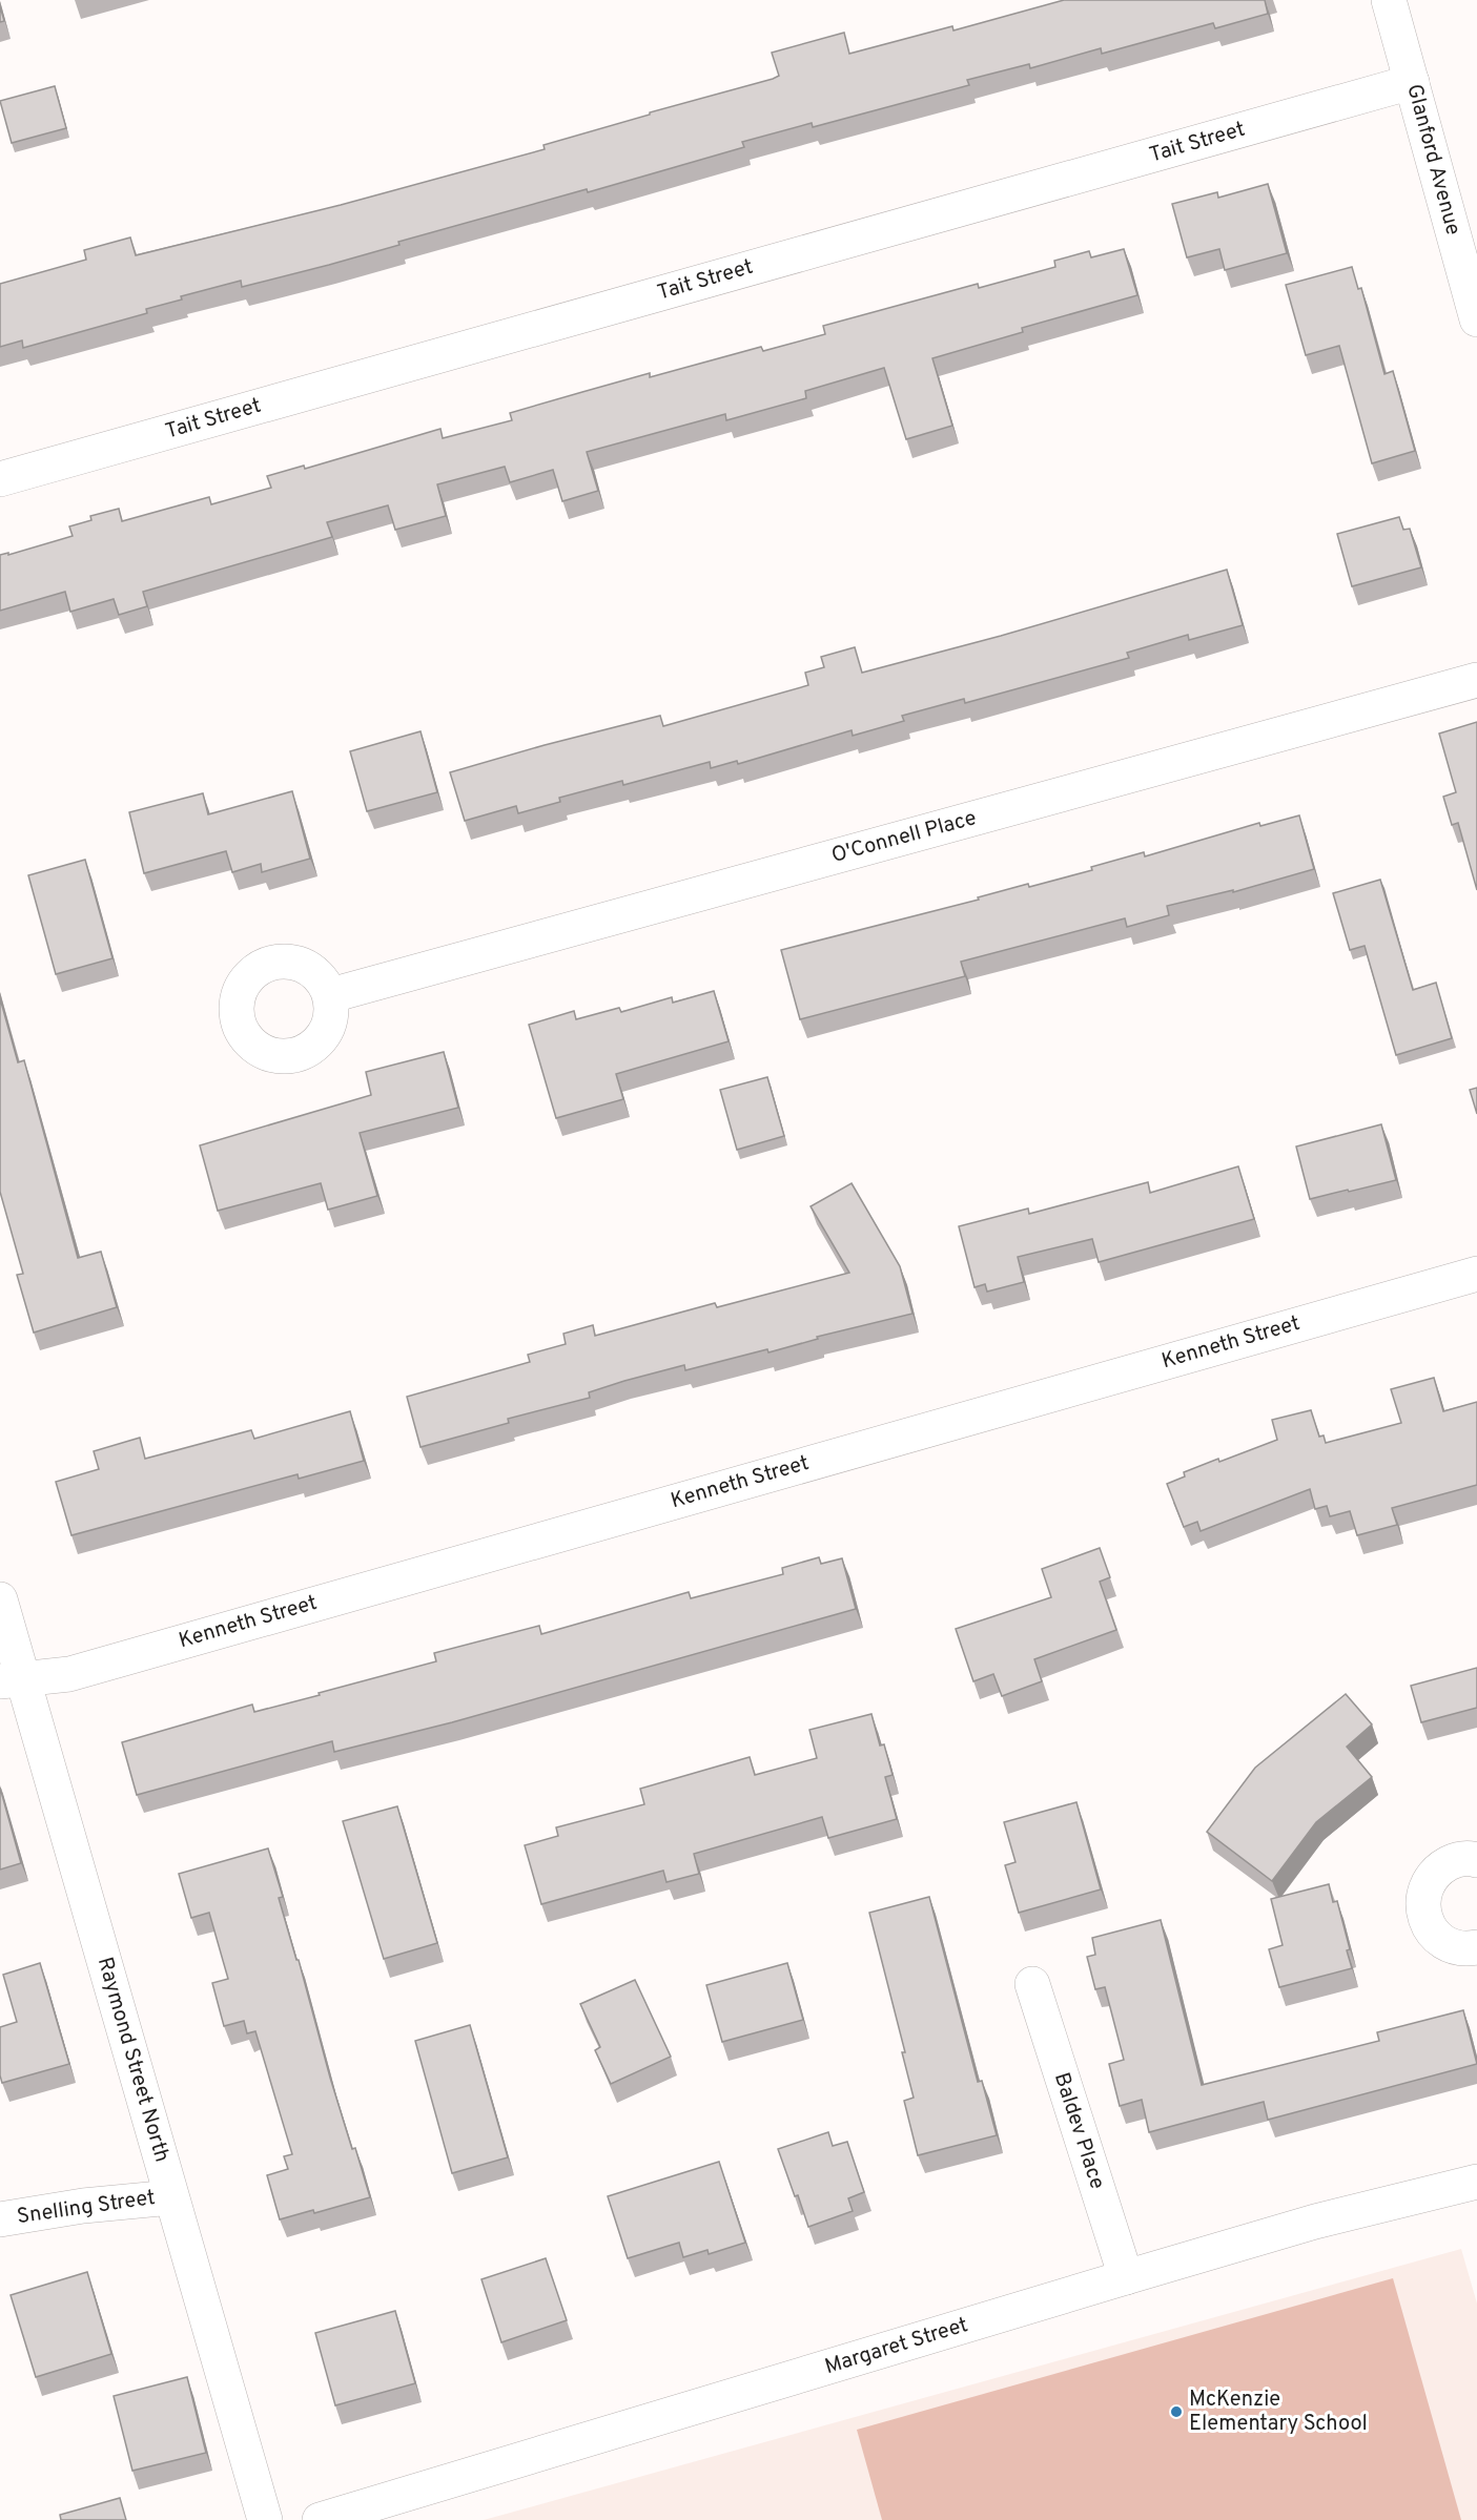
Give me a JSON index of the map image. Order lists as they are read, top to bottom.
{
  "streets": {
    "street": [
      "Tait Street",
      "Glanford Avenue",
      "O'Connell Place",
      "Kenneth Street",
      "Raymond Street North",
      "Baldev Place",
      "Snelling Street",
      "Margaret Street"
    ]
  },
  "crossings": [
    ["Tait Street", "Glanford Avenue"],
    ["Kenneth Street", "Raymond Street North"],
    ["Raymond Street North", "Snelling Street"],
    ["Baldev Place", "Margaret Street"]
  ],
  "places": ["McKenzie Elementary School"]
}
